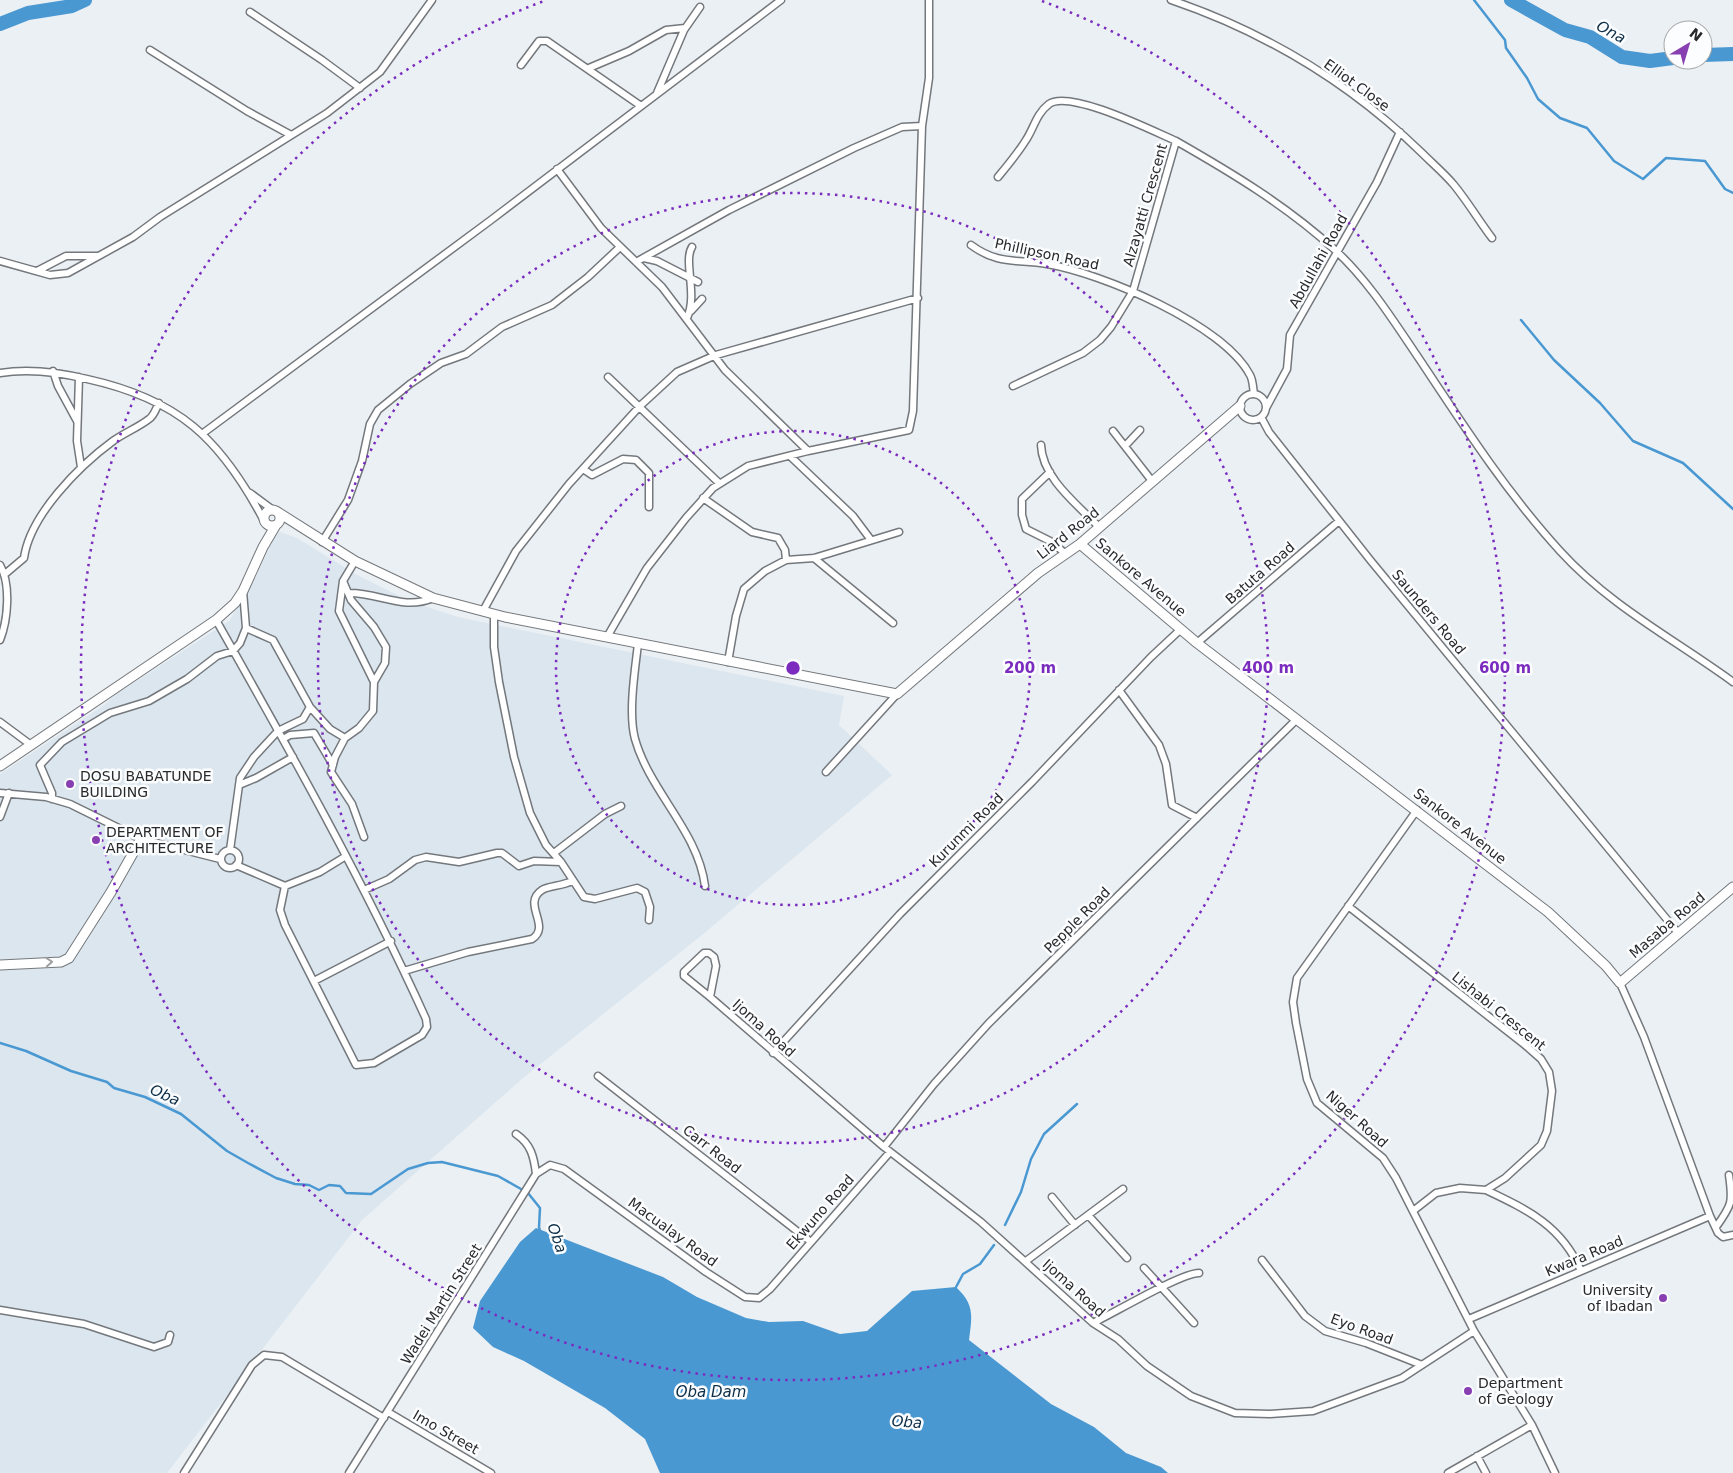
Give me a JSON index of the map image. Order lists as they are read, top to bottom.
{
  "streets": {
    "street": [
      "Elliot Close",
      "Alzayatti Crescent",
      "Phillipson Road",
      "Abdullahi Road",
      "Liard Road",
      "Batuta Road",
      "Sankore Avenue",
      "Saunders Road",
      "Kurunmi Road",
      "Pepple Road",
      "Masaba Road",
      "Lishabi Crescent",
      "Ijoma Road",
      "Niger Road",
      "Carr Road",
      "Ekwuno Road",
      "Macualay Road",
      "Kwara Road",
      "Wadei Martin Street",
      "Eyo Road",
      "Imo Street"
    ]
  },
  "crossings": [
    ["Elliot Close", "Abdullahi Road"],
    ["Alzayatti Crescent", "Phillipson Road"],
    ["Alzayatti Crescent", "Abdullahi Road"],
    ["Phillipson Road", "Abdullahi Road"],
    ["Phillipson Road", "Liard Road"],
    ["Phillipson Road", "Saunders Road"],
    ["Abdullahi Road", "Liard Road"],
    ["Abdullahi Road", "Saunders Road"],
    ["Liard Road", "Sankore Avenue"],
    ["Liard Road", "Saunders Road"],
    ["Batuta Road", "Sankore Avenue"],
    ["Batuta Road", "Saunders Road"],
    ["Sankore Avenue", "Kurunmi Road"],
    ["Sankore Avenue", "Pepple Road"],
    ["Sankore Avenue", "Masaba Road"],
    ["Sankore Avenue", "Niger Road"],
    ["Sankore Avenue", "Kwara Road"],
    ["Saunders Road", "Masaba Road"],
    ["Kurunmi Road", "Ijoma Road"],
    ["Pepple Road", "Ijoma Road"],
    ["Pepple Road", "Ekwuno Road"],
    ["Lishabi Crescent", "Niger Road"],
    ["Ijoma Road", "Niger Road"],
    ["Ijoma Road", "Ekwuno Road"],
    ["Ijoma Road", "Eyo Road"],
    ["Niger Road", "Kwara Road"],
    ["Carr Road", "Ekwuno Road"],
    ["Ekwuno Road", "Macualay Road"],
    ["Macualay Road", "Wadei Martin Street"],
    ["Wadei Martin Street", "Imo Street"]
  ],
  "water": ["Ona", "Oba", "Oba Dam"],
  "places": [
    "DOSU BABATUNDE BUILDING",
    "DEPARTMENT OF ARCHITECTURE",
    "University of Ibadan",
    "Department of Geology"
  ],
  "north": "top right",
  "rings": ["200 m", "400 m", "600 m"]
}
